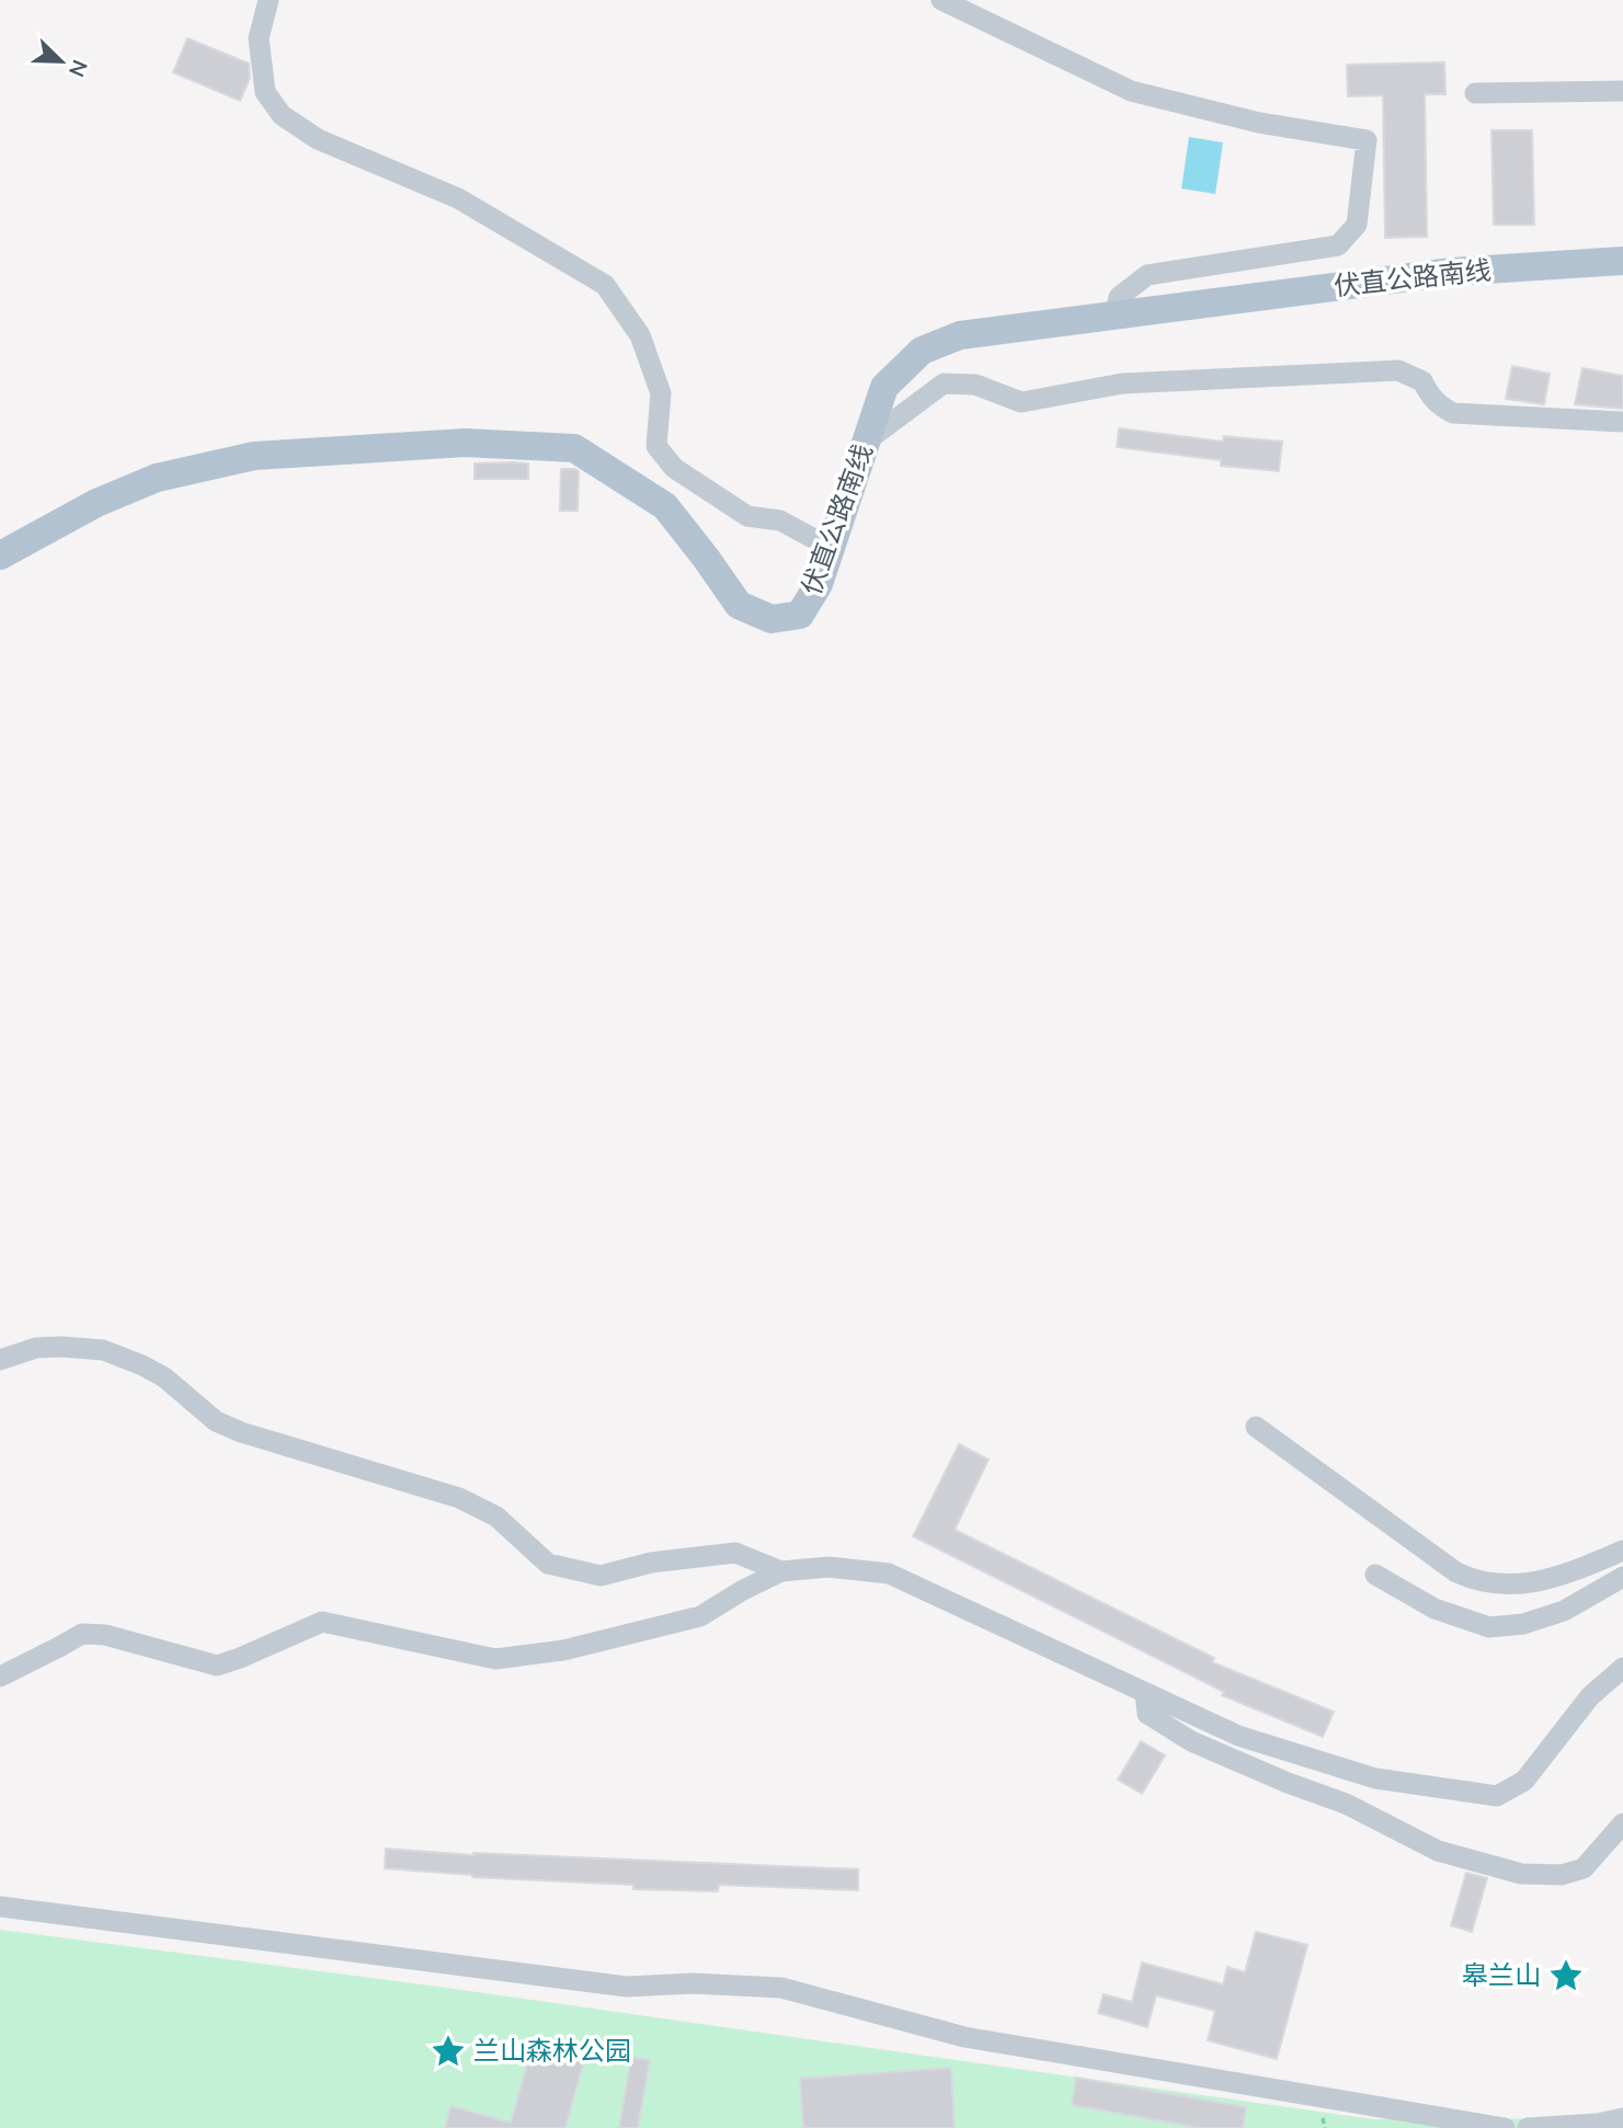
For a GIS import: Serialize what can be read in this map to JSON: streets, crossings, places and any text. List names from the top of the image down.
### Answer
{
  "streets": {
    "main road": ["伏直公路南线"]
  },
  "places": {
    "place": ["皋兰山", "兰山森林公园"]
  },
  "north": "bottom right"
}
